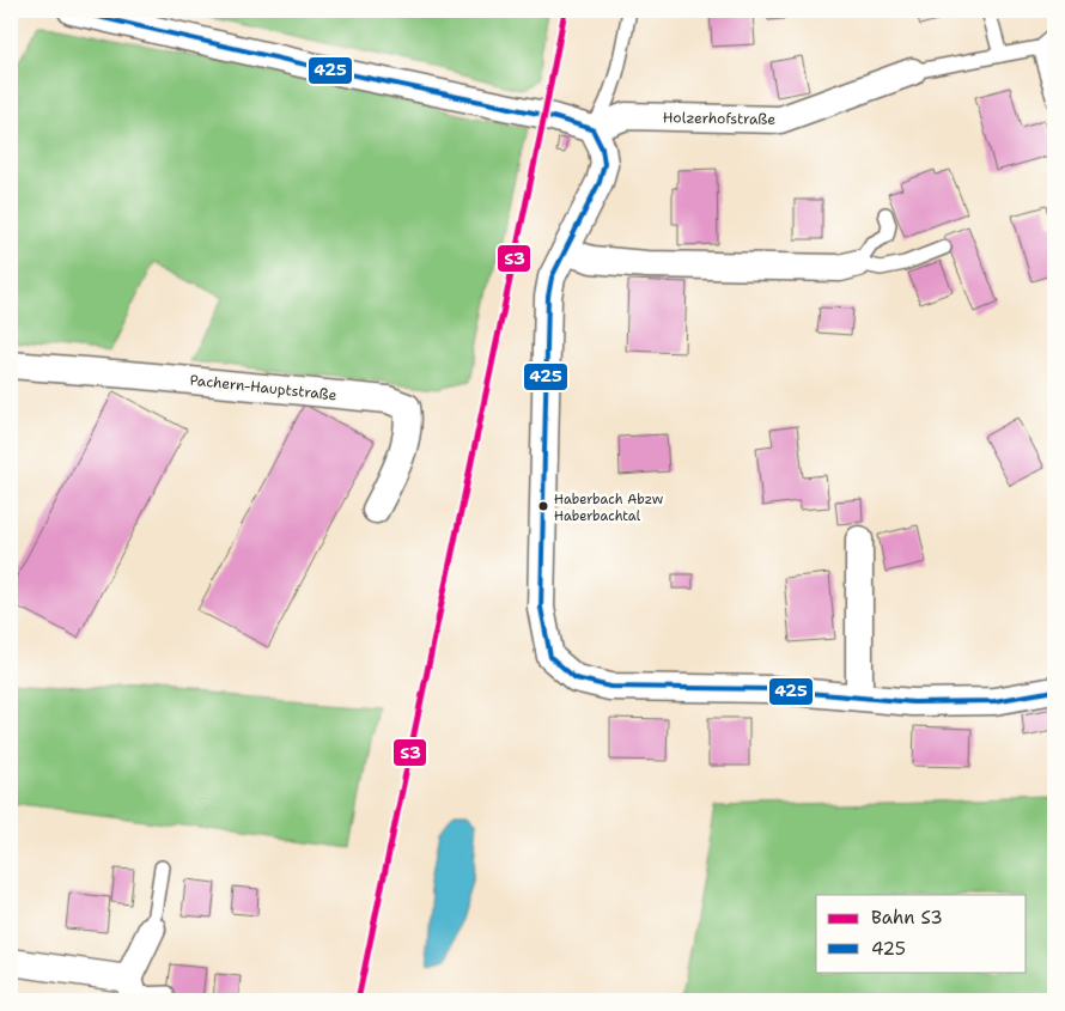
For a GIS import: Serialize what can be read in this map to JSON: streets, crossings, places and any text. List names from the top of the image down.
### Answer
{
  "streets": {
    "street": ["Holzerhofstraße", "Pachern-Hauptstraße"]
  },
  "places": ["Haberbach Abzw Haberbachtal"],
  "lines": ["rail line S3", "transit line 425"],
  "legend": ["Bahn S3", "425"]
}
